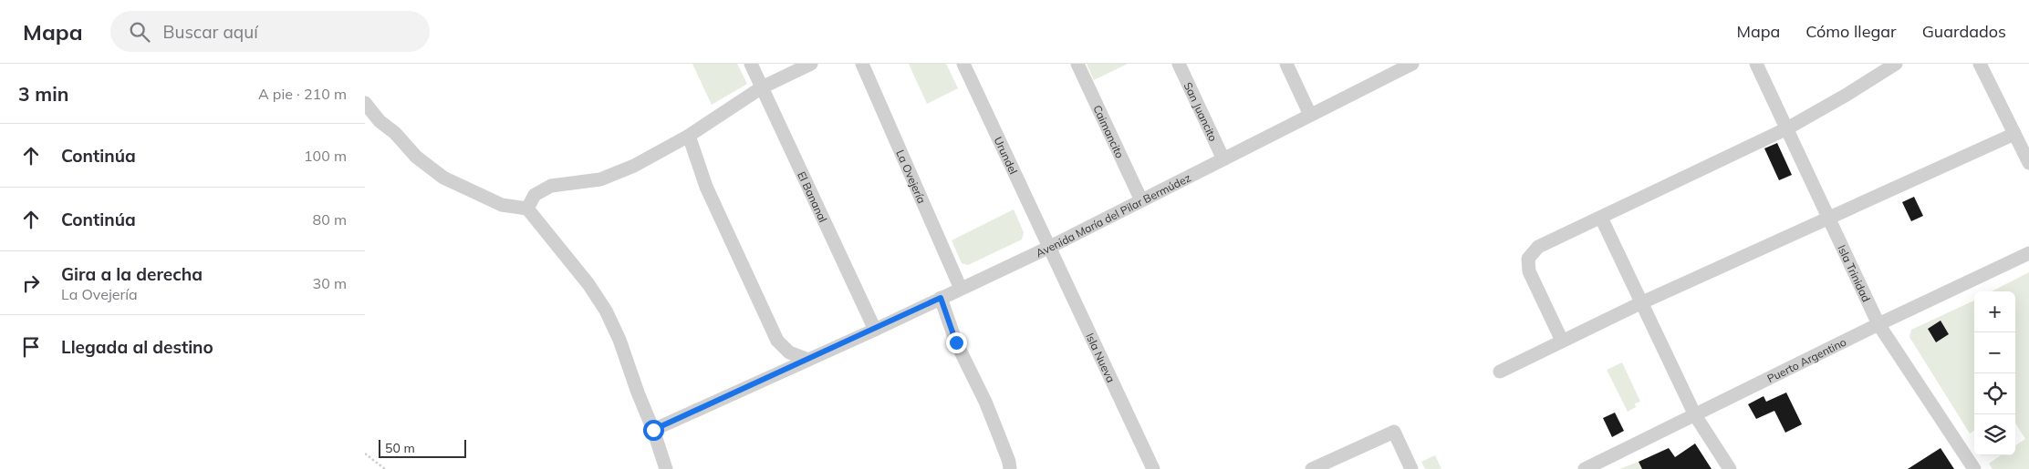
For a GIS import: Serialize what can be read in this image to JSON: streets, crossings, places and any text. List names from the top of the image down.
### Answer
{
  "streets": {
    "street": [
      "San Juancito",
      "Caimancito",
      "Urundel",
      "La Ovejería",
      "El Bananal",
      "Avenida María del Pilar Bermúdez",
      "Isla Trinidad",
      "Isla Nueva",
      "Puerto Argentino"
    ]
  },
  "crossings": [
    ["San Juancito", "Avenida María del Pilar Bermúdez"],
    ["Caimancito", "Avenida María del Pilar Bermúdez"],
    ["Urundel", "Avenida María del Pilar Bermúdez"],
    ["Urundel", "Isla Nueva"],
    ["La Ovejería", "Avenida María del Pilar Bermúdez"],
    ["El Bananal", "Avenida María del Pilar Bermúdez"],
    ["Avenida María del Pilar Bermúdez", "Isla Nueva"],
    ["Isla Trinidad", "Puerto Argentino"]
  ],
  "scale_bar": "50 m",
  "page": {
    "header": "Mapa",
    "search": "Buscar aquí",
    "nav": ["Mapa", "Cómo llegar", "Guardados"],
    "heading": ["3 min", "A pie · 210 m"],
    "list": [
      ["Continúa", "100 m"],
      ["Continúa", "80 m"],
      ["Gira a la derecha", "La Ovejería", "30 m"],
      "Llegada al destino"
    ],
    "map_buttons": ["+", "−"],
    "scale": "50 m"
  }
}
